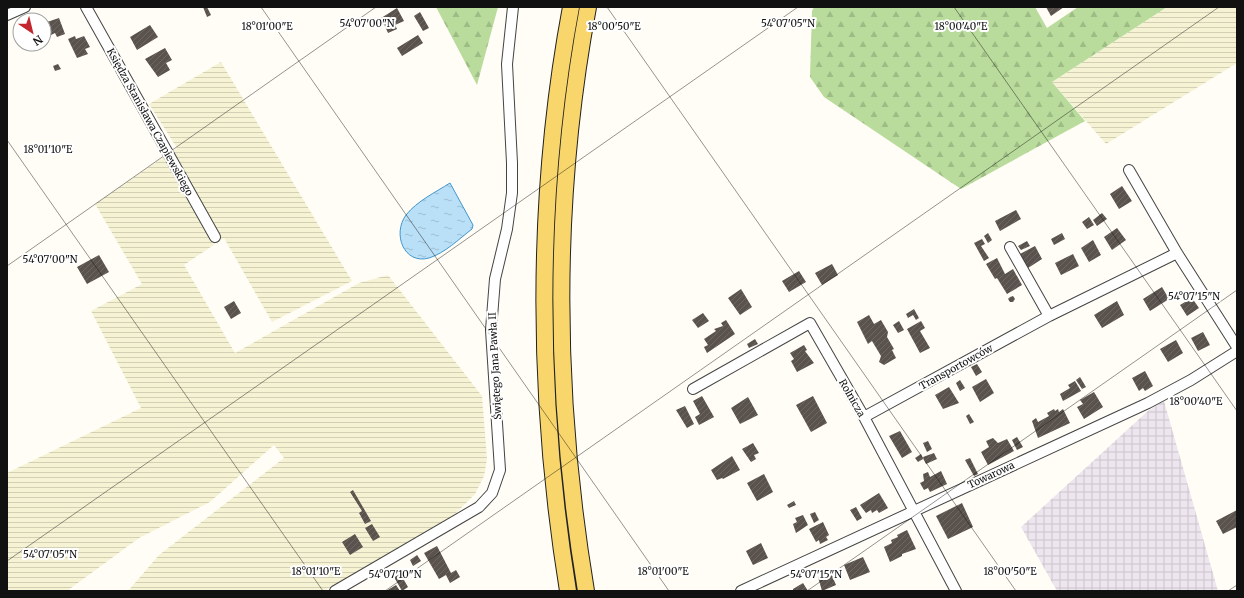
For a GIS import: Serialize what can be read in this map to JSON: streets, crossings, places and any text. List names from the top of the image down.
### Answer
{
  "streets": {
    "street": [
      "Księdza Stanisława Czapiewskiego",
      "Świętego Jana Pawła II",
      "Transportowców",
      "Rolnicza",
      "Towarowa"
    ]
  },
  "crossings": [
    ["Transportowców", "Rolnicza"],
    ["Rolnicza", "Towarowa"]
  ],
  "north": "bottom right",
  "coordinates": [
    "54°07'00\"N",
    "54°07'05\"N",
    "18°01'00\"E",
    "18°00'50\"E",
    "18°00'40\"E",
    "18°01'10\"E",
    "54°07'15\"N",
    "54°07'10\"N"
  ]
}
